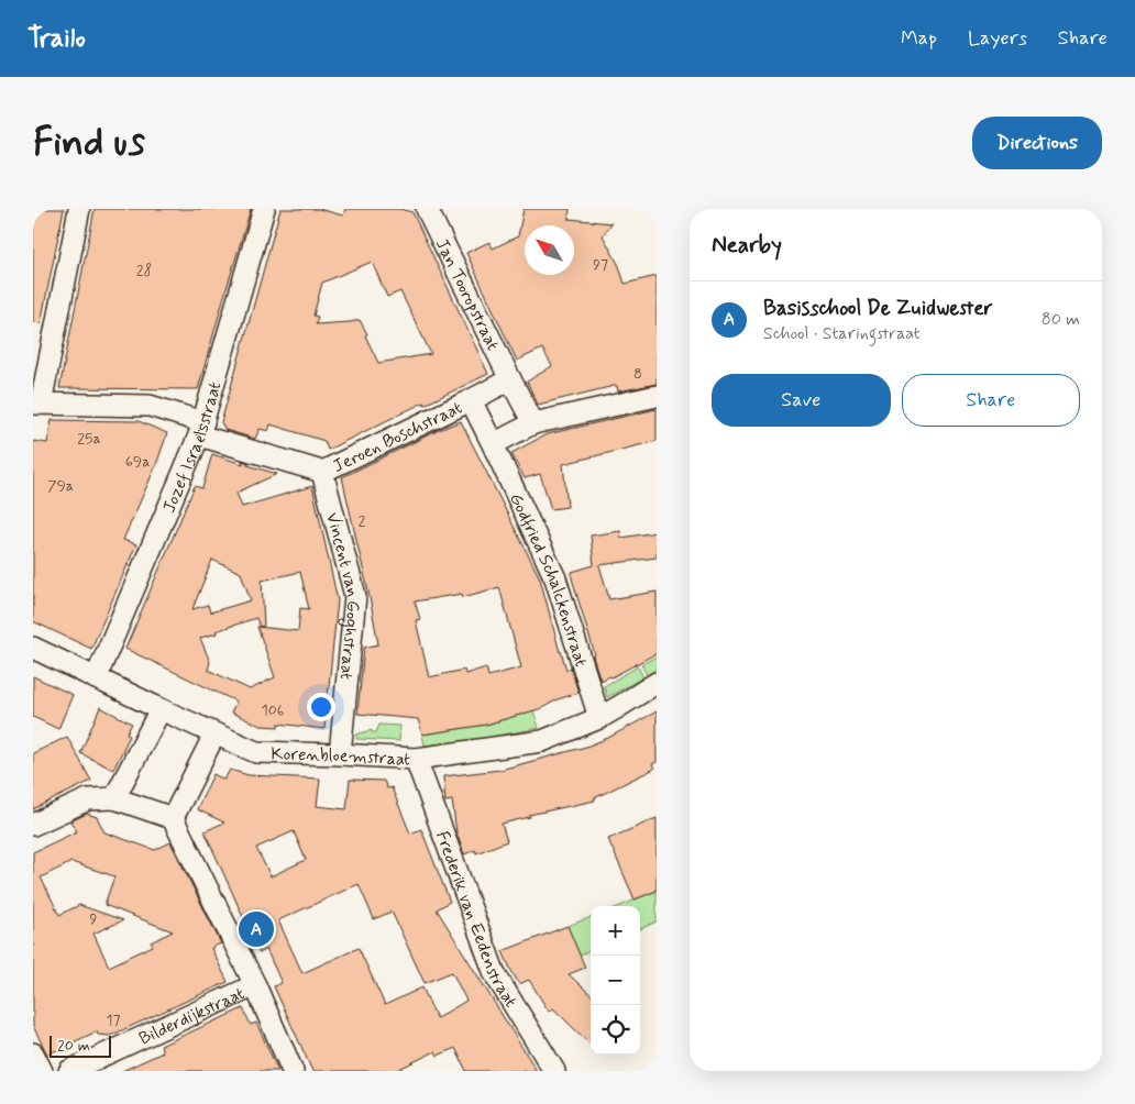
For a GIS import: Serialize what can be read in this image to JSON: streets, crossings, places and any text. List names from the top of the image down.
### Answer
{
  "streets": {
    "street": [
      "Jan Tooropstraat",
      "Jeroen Boschstraat",
      "Jozef Israëlsstraat",
      "Godfried Schalckenstraat",
      "Vincent van Goghstraat",
      "Korenbloemstraat",
      "Frederik van Eedenstraat",
      "Bilderdijkstraat"
    ]
  },
  "crossings": [
    ["Jan Tooropstraat", "Jeroen Boschstraat"],
    ["Jeroen Boschstraat", "Jozef Israëlsstraat"],
    ["Jeroen Boschstraat", "Godfried Schalckenstraat"],
    ["Jeroen Boschstraat", "Vincent van Goghstraat"],
    ["Jozef Israëlsstraat", "Korenbloemstraat"],
    ["Godfried Schalckenstraat", "Korenbloemstraat"],
    ["Vincent van Goghstraat", "Korenbloemstraat"],
    ["Korenbloemstraat", "Frederik van Eedenstraat"]
  ],
  "house_numbers": [
    "97",
    "28",
    "8",
    "25a",
    "69a",
    "79a",
    "2",
    "106",
    "9",
    "17"
  ],
  "scale_bar": "20 m",
  "north": "top left",
  "page": {
    "header": "Trailo",
    "nav": ["Map", "Layers", "Share"],
    "buttons": [
      "Directions",
      ["Save", "Share"]
    ],
    "title": "Find us",
    "heading": "Nearby",
    "list": [
      {
        "mark": "A",
        "name": "Basisschool De Zuidwester",
        "note": "School · Staringstraat",
        "value": "80 m"
      }
    ],
    "map_buttons": ["+", "−"],
    "pins": "A",
    "scale": "20 m"
  }
}
